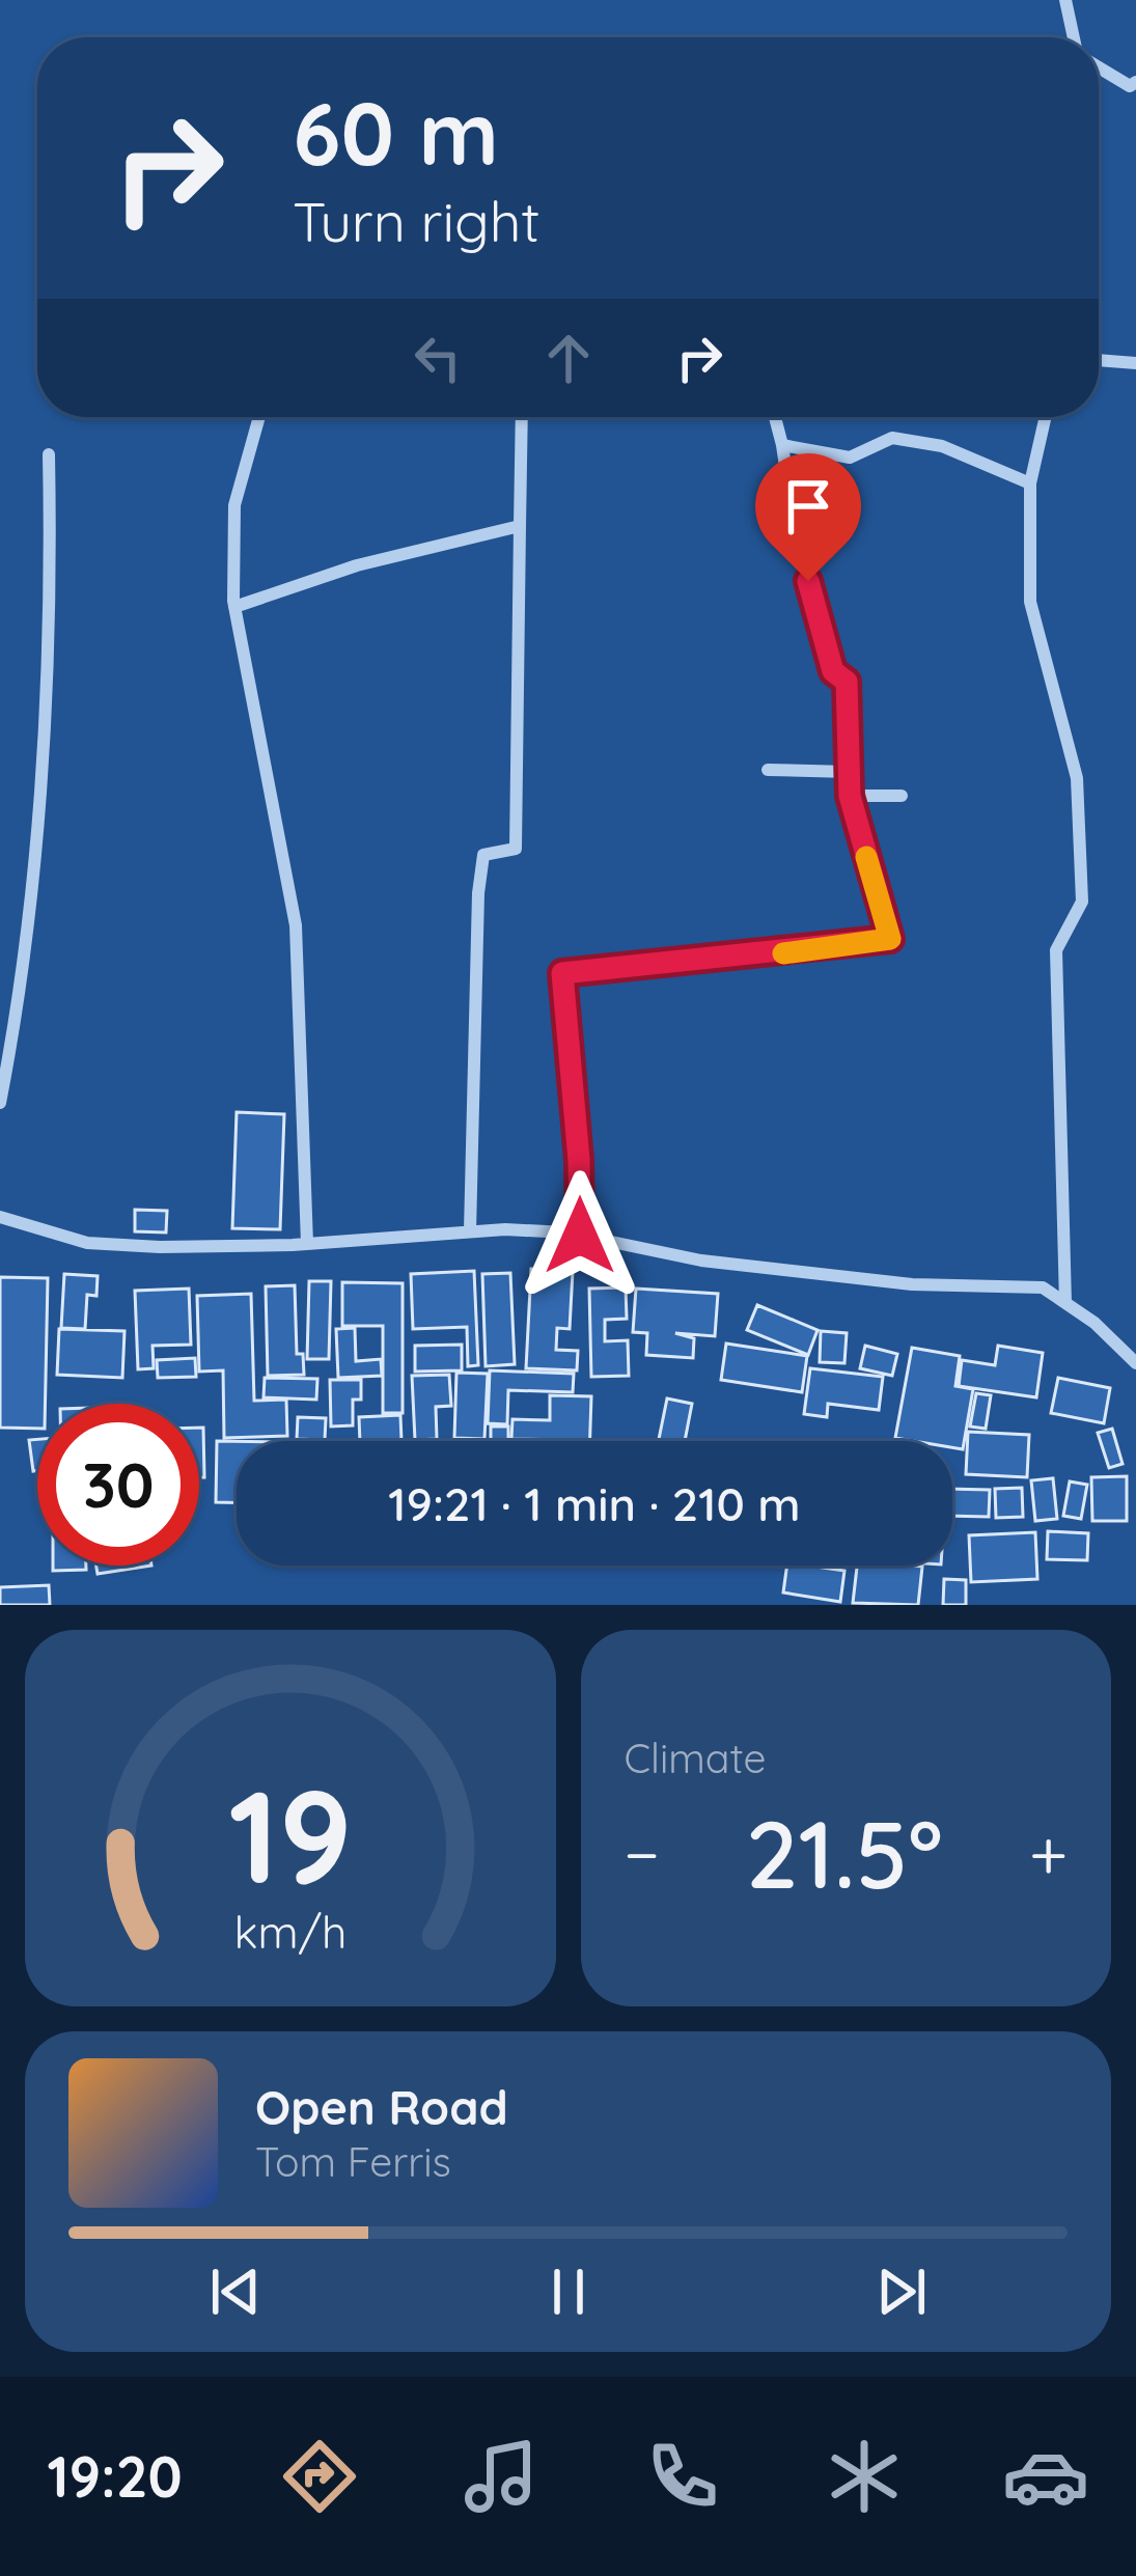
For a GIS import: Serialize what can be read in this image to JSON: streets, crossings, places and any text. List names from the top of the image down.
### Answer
{
  "page": {
    "turn": ["60 m", "Turn right"],
    "limit": "30",
    "trip": "19:21 · 1 min · 210 m",
    "tile": "Climate",
    "heat": ["−", "21.5°", "+"],
    "song": ["Open Road", "Tom Ferris"],
    "tabs": "19:20",
    "gauge": ["19", "km/h"]
  }
}
